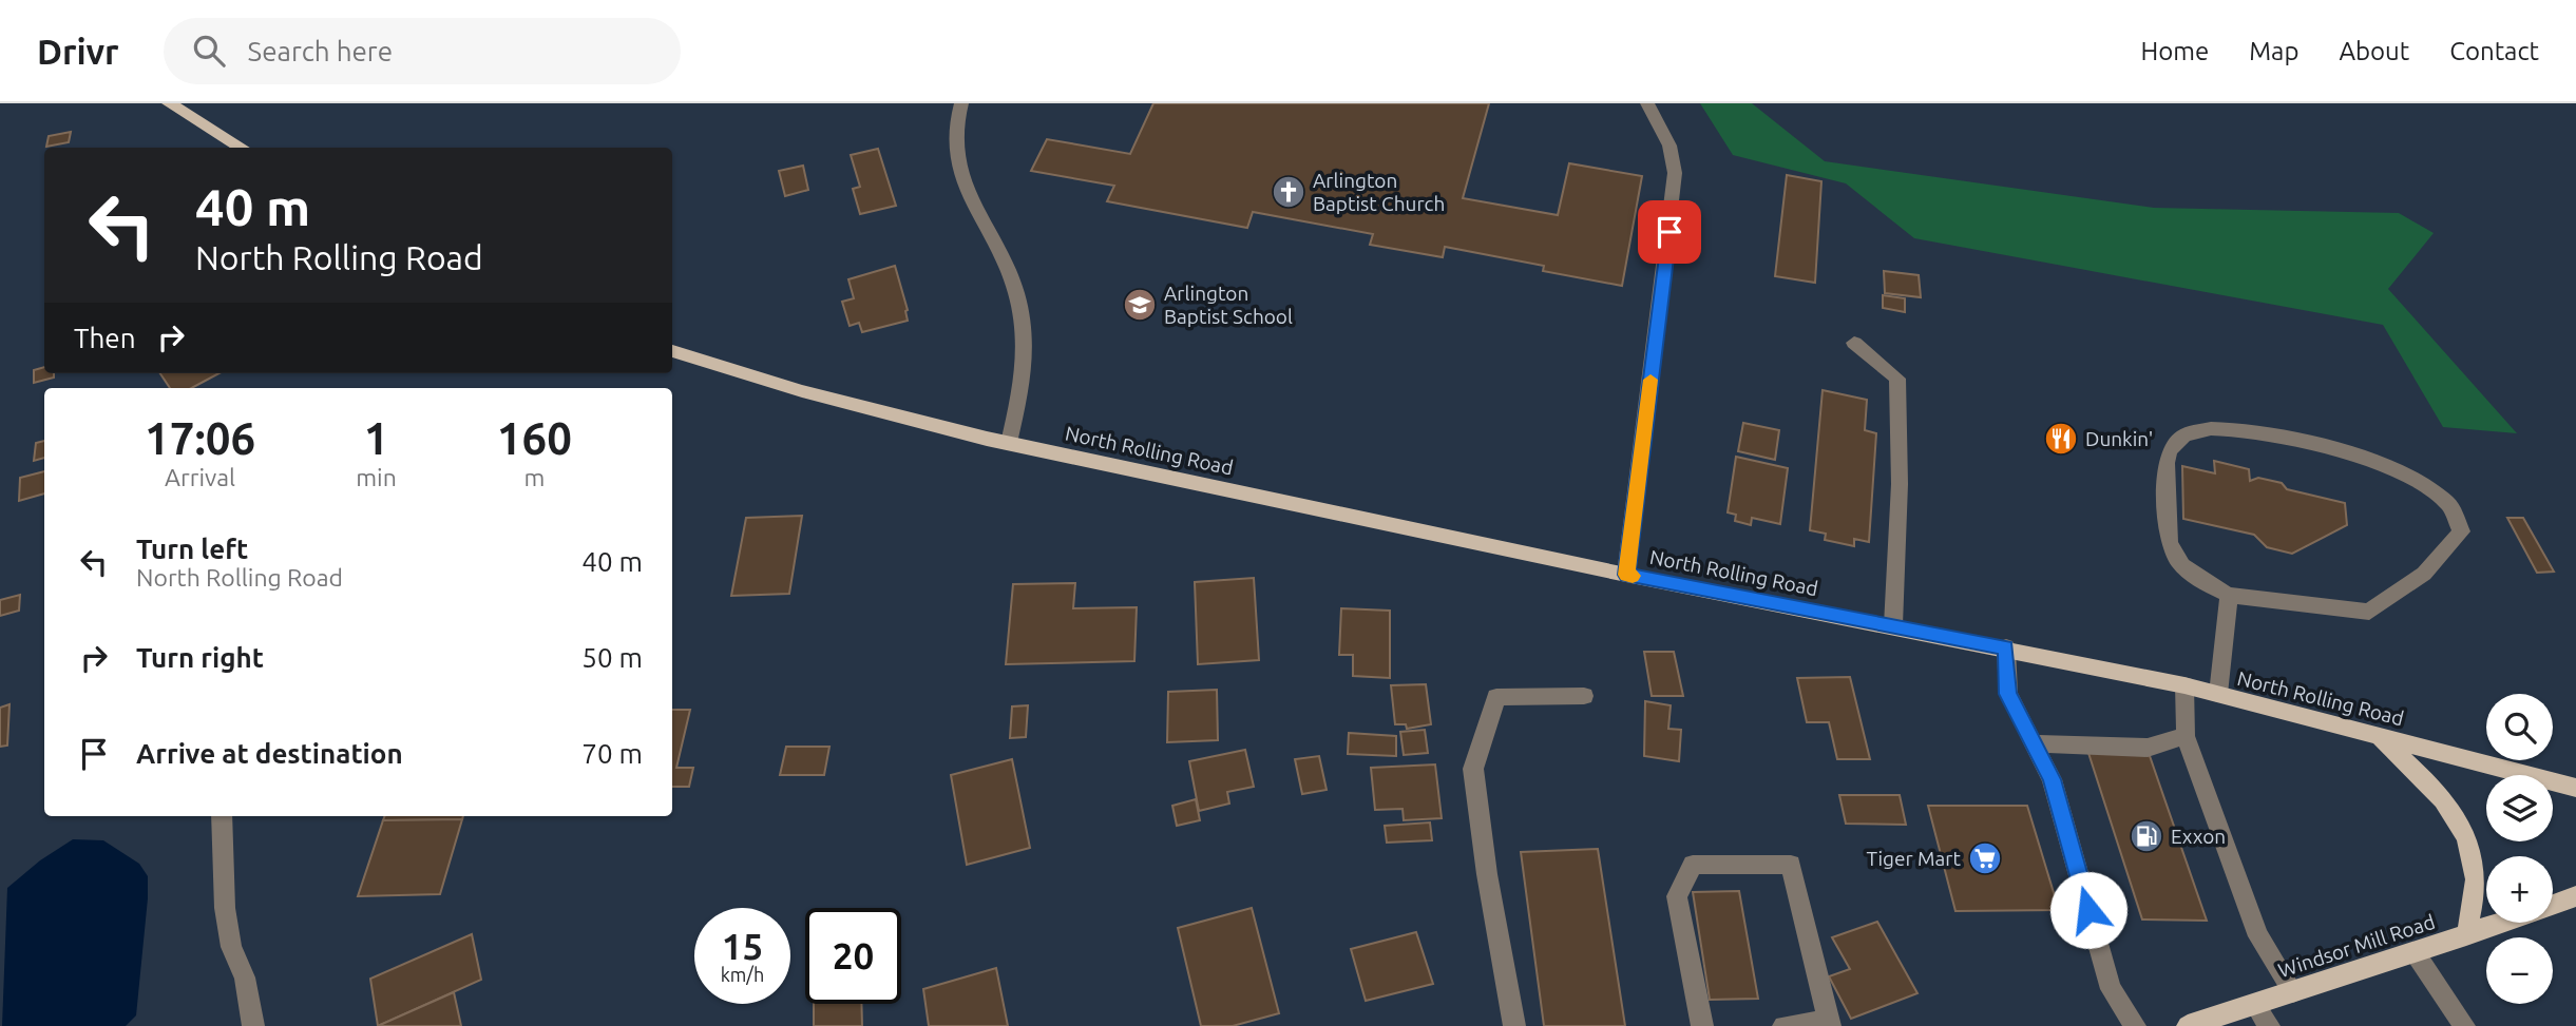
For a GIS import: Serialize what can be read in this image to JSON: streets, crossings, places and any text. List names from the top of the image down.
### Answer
{
  "streets": {
    "main road": ["North Rolling Road", "Windsor Mill Road"]
  },
  "places": {
    "church": ["Arlington Baptist Church"],
    "school or university": ["Arlington Baptist School"],
    "restaurant": ["Dunkin'"],
    "fuel station": ["Exxon"],
    "supermarket": ["Tiger Mart"]
  },
  "page": {
    "header": "Drivr",
    "search": "Search here",
    "nav": [
      "Home",
      "Map",
      "About",
      "Contact"
    ],
    "turn": ["40 m", "North Rolling Road"],
    "then": "Then",
    "eta": [
      "17:06",
      "Arrival",
      "1",
      "min",
      "160",
      "m"
    ],
    "list": [
      {
        "name": "Turn left",
        "note": "North Rolling Road",
        "value": "40 m"
      },
      {
        "name": "Turn right",
        "value": "50 m"
      },
      {
        "name": "Arrive at destination",
        "value": "70 m"
      }
    ],
    "map_buttons": ["+", "−"],
    "speed": "15 km/h",
    "limit": "20"
  }
}
